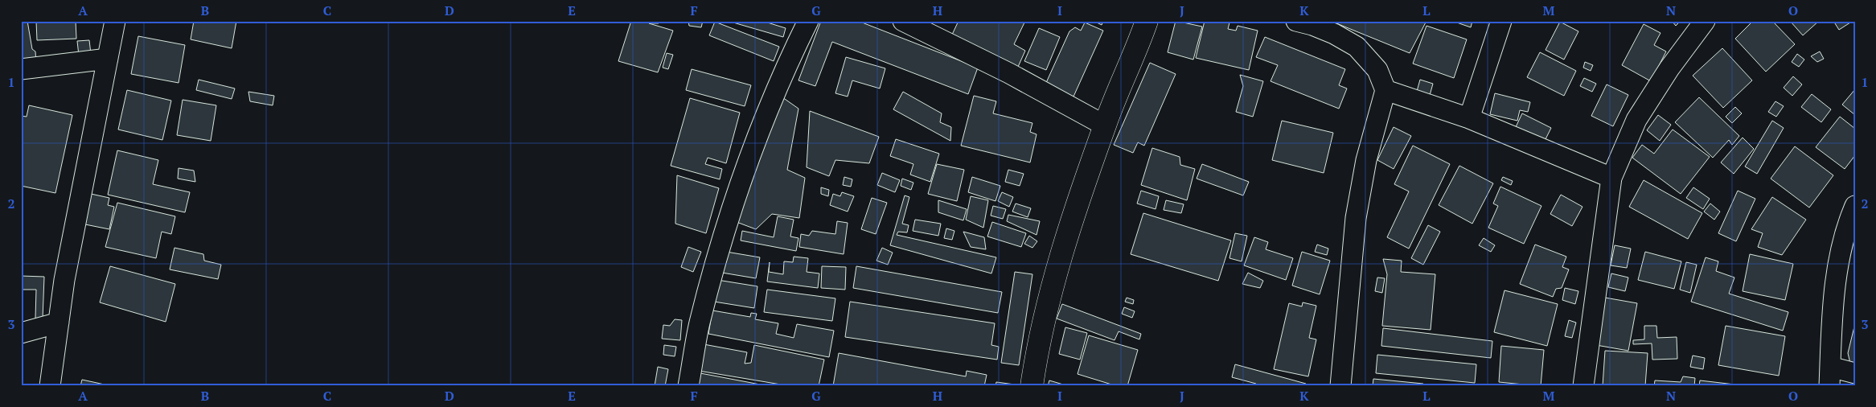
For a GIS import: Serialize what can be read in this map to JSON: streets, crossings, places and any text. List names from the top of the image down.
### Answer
{
  "grid": {
    "columns": [
      "A",
      "B",
      "C",
      "D",
      "E",
      "F",
      "G",
      "H",
      "I",
      "J",
      "K",
      "L",
      "M",
      "N",
      "O"
    ],
    "rows": ["1", "2", "3"]
  }
}
